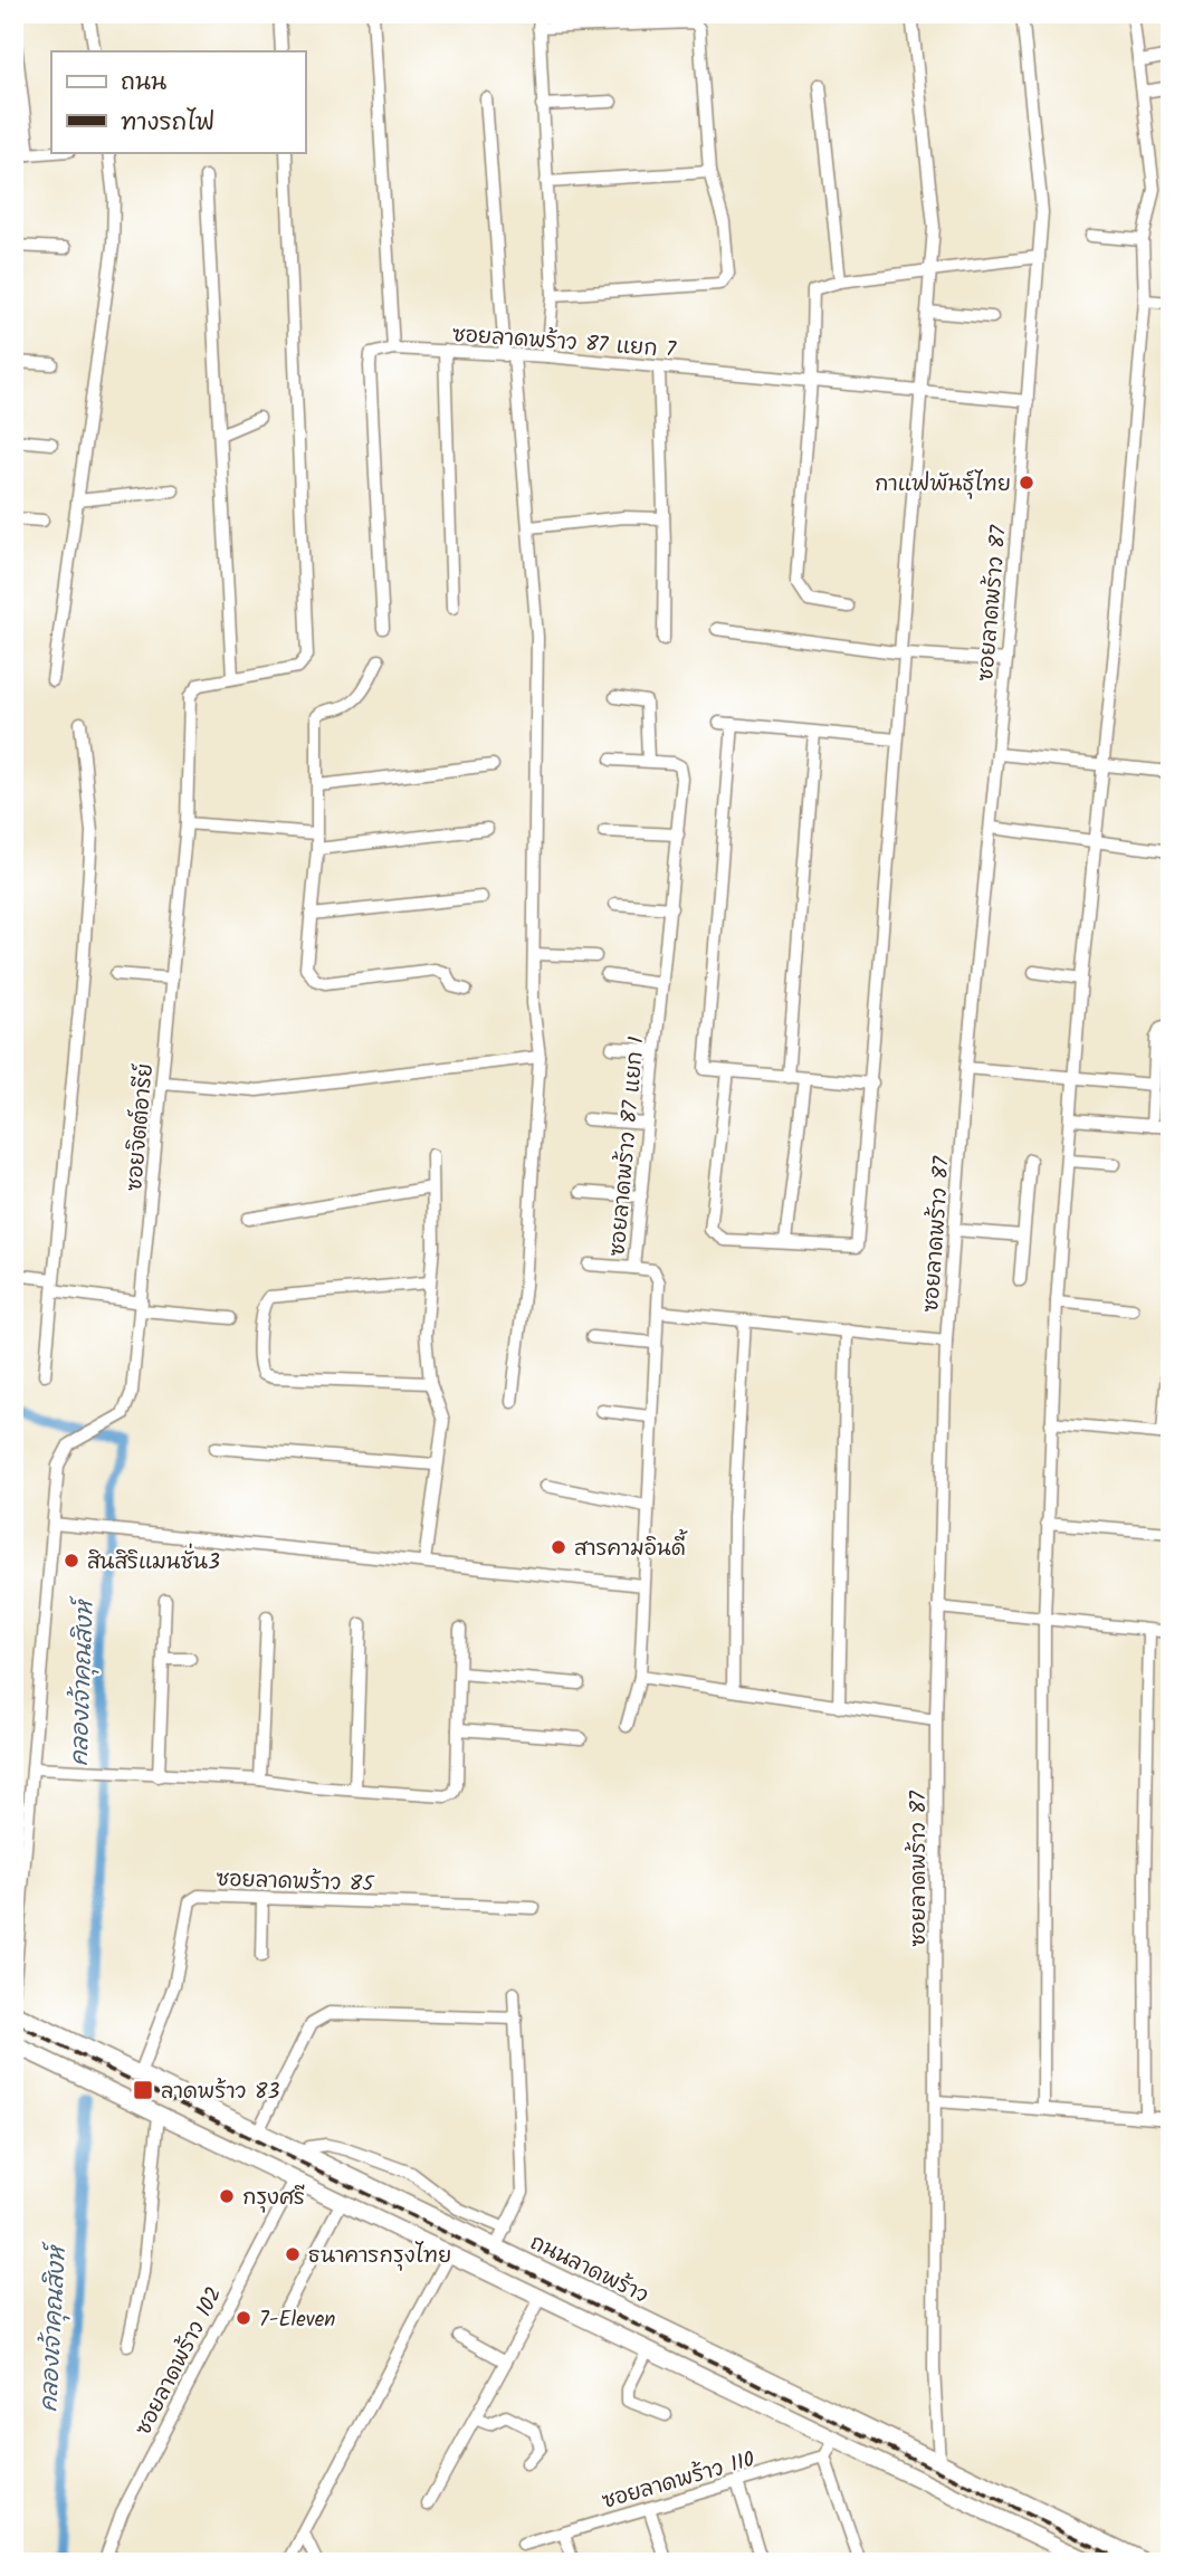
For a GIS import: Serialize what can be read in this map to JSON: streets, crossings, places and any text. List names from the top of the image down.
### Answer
{
  "streets": {
    "main road": ["ถนนลาดพร้าว"],
    "street": [
      "ซอยลาดพร้าว 87 แยก 7",
      "ซอยลาดพร้าว 87",
      "ซอยจิตต์อารีย์",
      "ซอยลาดพร้าว 87 แยก 1",
      "ซอยลาดพร้าว 85",
      "ซอยลาดพร้าว 102",
      "ซอยลาดพร้าว 110"
    ]
  },
  "crossings": [
    ["ซอยลาดพร้าว 87 แยก 7", "ซอยลาดพร้าว 87"],
    ["ซอยลาดพร้าว 87", "ถนนลาดพร้าว"],
    ["ซอยลาดพร้าว 85", "ถนนลาดพร้าว"]
  ],
  "water": ["คลองเจ้าคุณสิงห์"],
  "places": {
    "other": [
      "กาแฟพันธ์ุไทย",
      "สารคามอินดี้",
      "สินสิริแมนชั่น3",
      "กรุงศรี",
      "ธนาคารกรุงไทย",
      "7-Eleven"
    ],
    "transit": ["ลาดพร้าว 83"]
  },
  "legend": ["ถนน", "ทางรถไฟ"]
}
